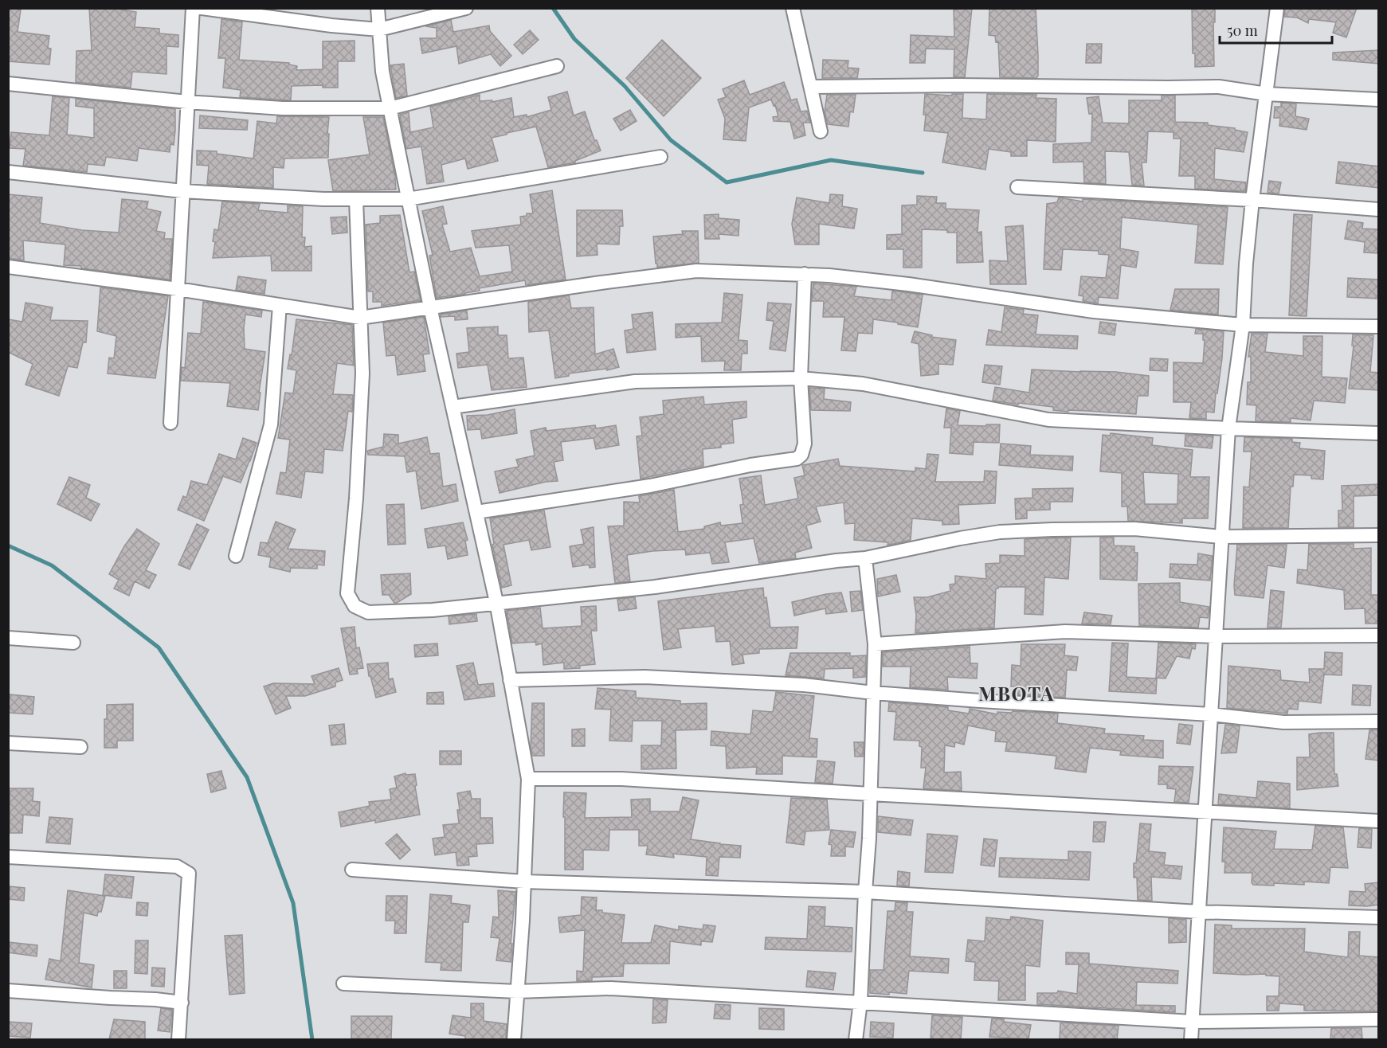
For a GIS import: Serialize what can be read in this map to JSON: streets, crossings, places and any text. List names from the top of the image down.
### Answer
{
  "districts": ["MBOTA"],
  "scale_bar": "50 m"
}
